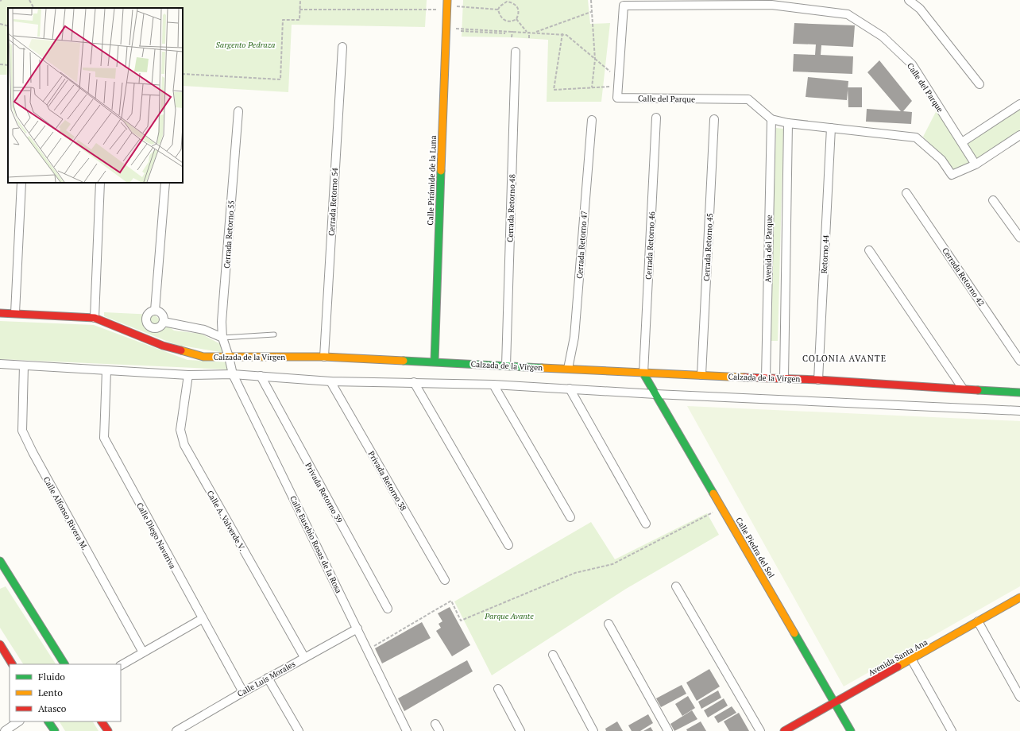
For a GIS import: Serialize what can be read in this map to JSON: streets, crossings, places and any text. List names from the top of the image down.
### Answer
{
  "streets": {
    "main road": [
      "Calle Pirámide de la Luna",
      "Calzada de la Virgen",
      "Calle Piedra del Sol",
      "Avenida Santa Ana"
    ],
    "street": [
      "Calle del Parque",
      "Cerrada Retorno 54",
      "Cerrada Retorno 48",
      "Cerrada Retorno 55",
      "Cerrada Retorno 47",
      "Cerrada Retorno 46",
      "Cerrada Retorno 45",
      "Avenida del Parque",
      "Retorno 44",
      "Cerrada Retorno 42",
      "Privada Retorno 38",
      "Privada Retorno 39",
      "Calle Alfonso Rivera M.",
      "Calle A. Valverde V.",
      "Calle Diego Navariva",
      "Calle Eusebio Rosas de la Rosa",
      "Calle Luis Morales"
    ]
  },
  "crossings": [
    ["Calle del Parque", "Avenida del Parque"],
    ["Calle del Parque", "Retorno 44"],
    ["Calle Pirámide de la Luna", "Calzada de la Virgen"],
    ["Cerrada Retorno 54", "Calzada de la Virgen"],
    ["Cerrada Retorno 48", "Calzada de la Virgen"],
    ["Cerrada Retorno 55", "Calzada de la Virgen"],
    ["Cerrada Retorno 55", "Calle Eusebio Rosas de la Rosa"],
    ["Cerrada Retorno 47", "Calzada de la Virgen"],
    ["Cerrada Retorno 46", "Calzada de la Virgen"],
    ["Cerrada Retorno 46", "Calle Piedra del Sol"],
    ["Cerrada Retorno 45", "Calzada de la Virgen"],
    ["Avenida del Parque", "Calzada de la Virgen"],
    ["Retorno 44", "Calzada de la Virgen"],
    ["Calzada de la Virgen", "Calle Eusebio Rosas de la Rosa"],
    ["Calzada de la Virgen", "Calle Piedra del Sol"],
    ["Calle A. Valverde V.", "Calle Luis Morales"],
    ["Calle Diego Navariva", "Calle Luis Morales"],
    ["Calle Eusebio Rosas de la Rosa", "Calle Luis Morales"],
    ["Calle Piedra del Sol", "Avenida Santa Ana"]
  ],
  "districts": ["COLONIA AVANTE"],
  "parks": ["Sargento Pedraza", "Parque Avante"],
  "legend": ["Fluido", "Lento", "Atasco"]
}
